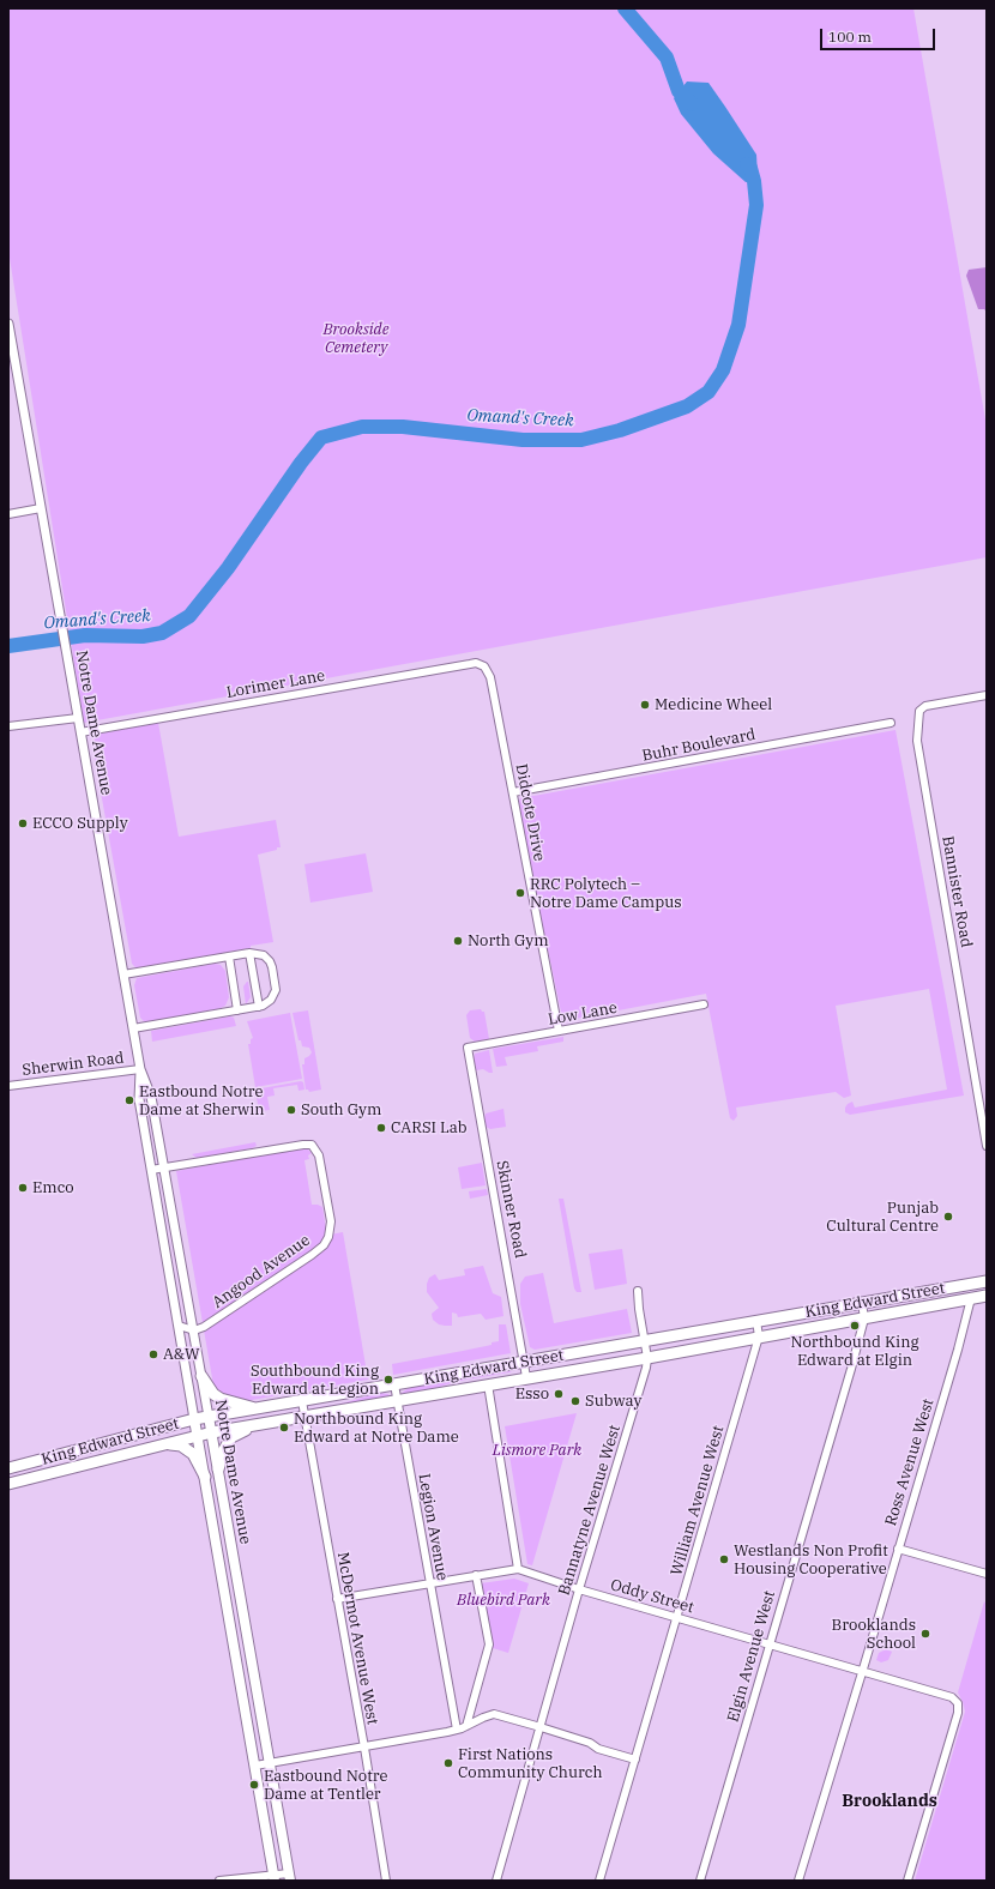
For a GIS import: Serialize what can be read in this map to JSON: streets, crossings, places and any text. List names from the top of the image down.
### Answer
{
  "streets": {
    "main road": ["Notre Dame Avenue", "King Edward Street"],
    "street": [
      "Lorimer Lane",
      "Buhr Boulevard",
      "Didcote Drive",
      "Bannister Road",
      "Low Lane",
      "Sherwin Road",
      "Skinner Road",
      "Angood Avenue",
      "Ross Avenue West",
      "William Avenue West",
      "Bannatyne Avenue West",
      "Legion Avenue",
      "Oddy Street",
      "McDermot Avenue West",
      "Elgin Avenue West"
    ]
  },
  "crossings": [
    ["Lorimer Lane", "Notre Dame Avenue"],
    ["Lorimer Lane", "Didcote Drive"],
    ["Notre Dame Avenue", "Sherwin Road"],
    ["Notre Dame Avenue", "Angood Avenue"],
    ["Notre Dame Avenue", "King Edward Street"],
    ["Buhr Boulevard", "Didcote Drive"],
    ["Didcote Drive", "Low Lane"],
    ["Low Lane", "Skinner Road"],
    ["Skinner Road", "King Edward Street"],
    ["King Edward Street", "Ross Avenue West"],
    ["King Edward Street", "William Avenue West"],
    ["King Edward Street", "Bannatyne Avenue West"],
    ["King Edward Street", "Legion Avenue"],
    ["King Edward Street", "McDermot Avenue West"],
    ["King Edward Street", "Elgin Avenue West"],
    ["Ross Avenue West", "Oddy Street"],
    ["William Avenue West", "Oddy Street"],
    ["Bannatyne Avenue West", "Oddy Street"],
    ["Legion Avenue", "Oddy Street"],
    ["Oddy Street", "McDermot Avenue West"],
    ["Oddy Street", "Elgin Avenue West"]
  ],
  "districts": ["Brooklands"],
  "water": ["Omand's Creek"],
  "parks": ["Brookside Cemetery", "Lismore Park", "Bluebird Park"],
  "places": [
    "Medicine Wheel",
    "ECCO Supply",
    "RRC Polytech – Notre Dame Campus",
    "North Gym",
    "Eastbound Notre Dame at Sherwin",
    "South Gym",
    "CARSI Lab",
    "Emco",
    "Punjab Cultural Centre",
    "Northbound King Edward at Elgin",
    "A&W",
    "Southbound King Edward at Legion",
    "Esso",
    "Subway",
    "Northbound King Edward at Notre Dame",
    "Westlands Non Profit Housing Cooperative",
    "Brooklands School",
    "First Nations Community Church",
    "Eastbound Notre Dame at Tentler"
  ],
  "scale_bar": "100 m"
}
